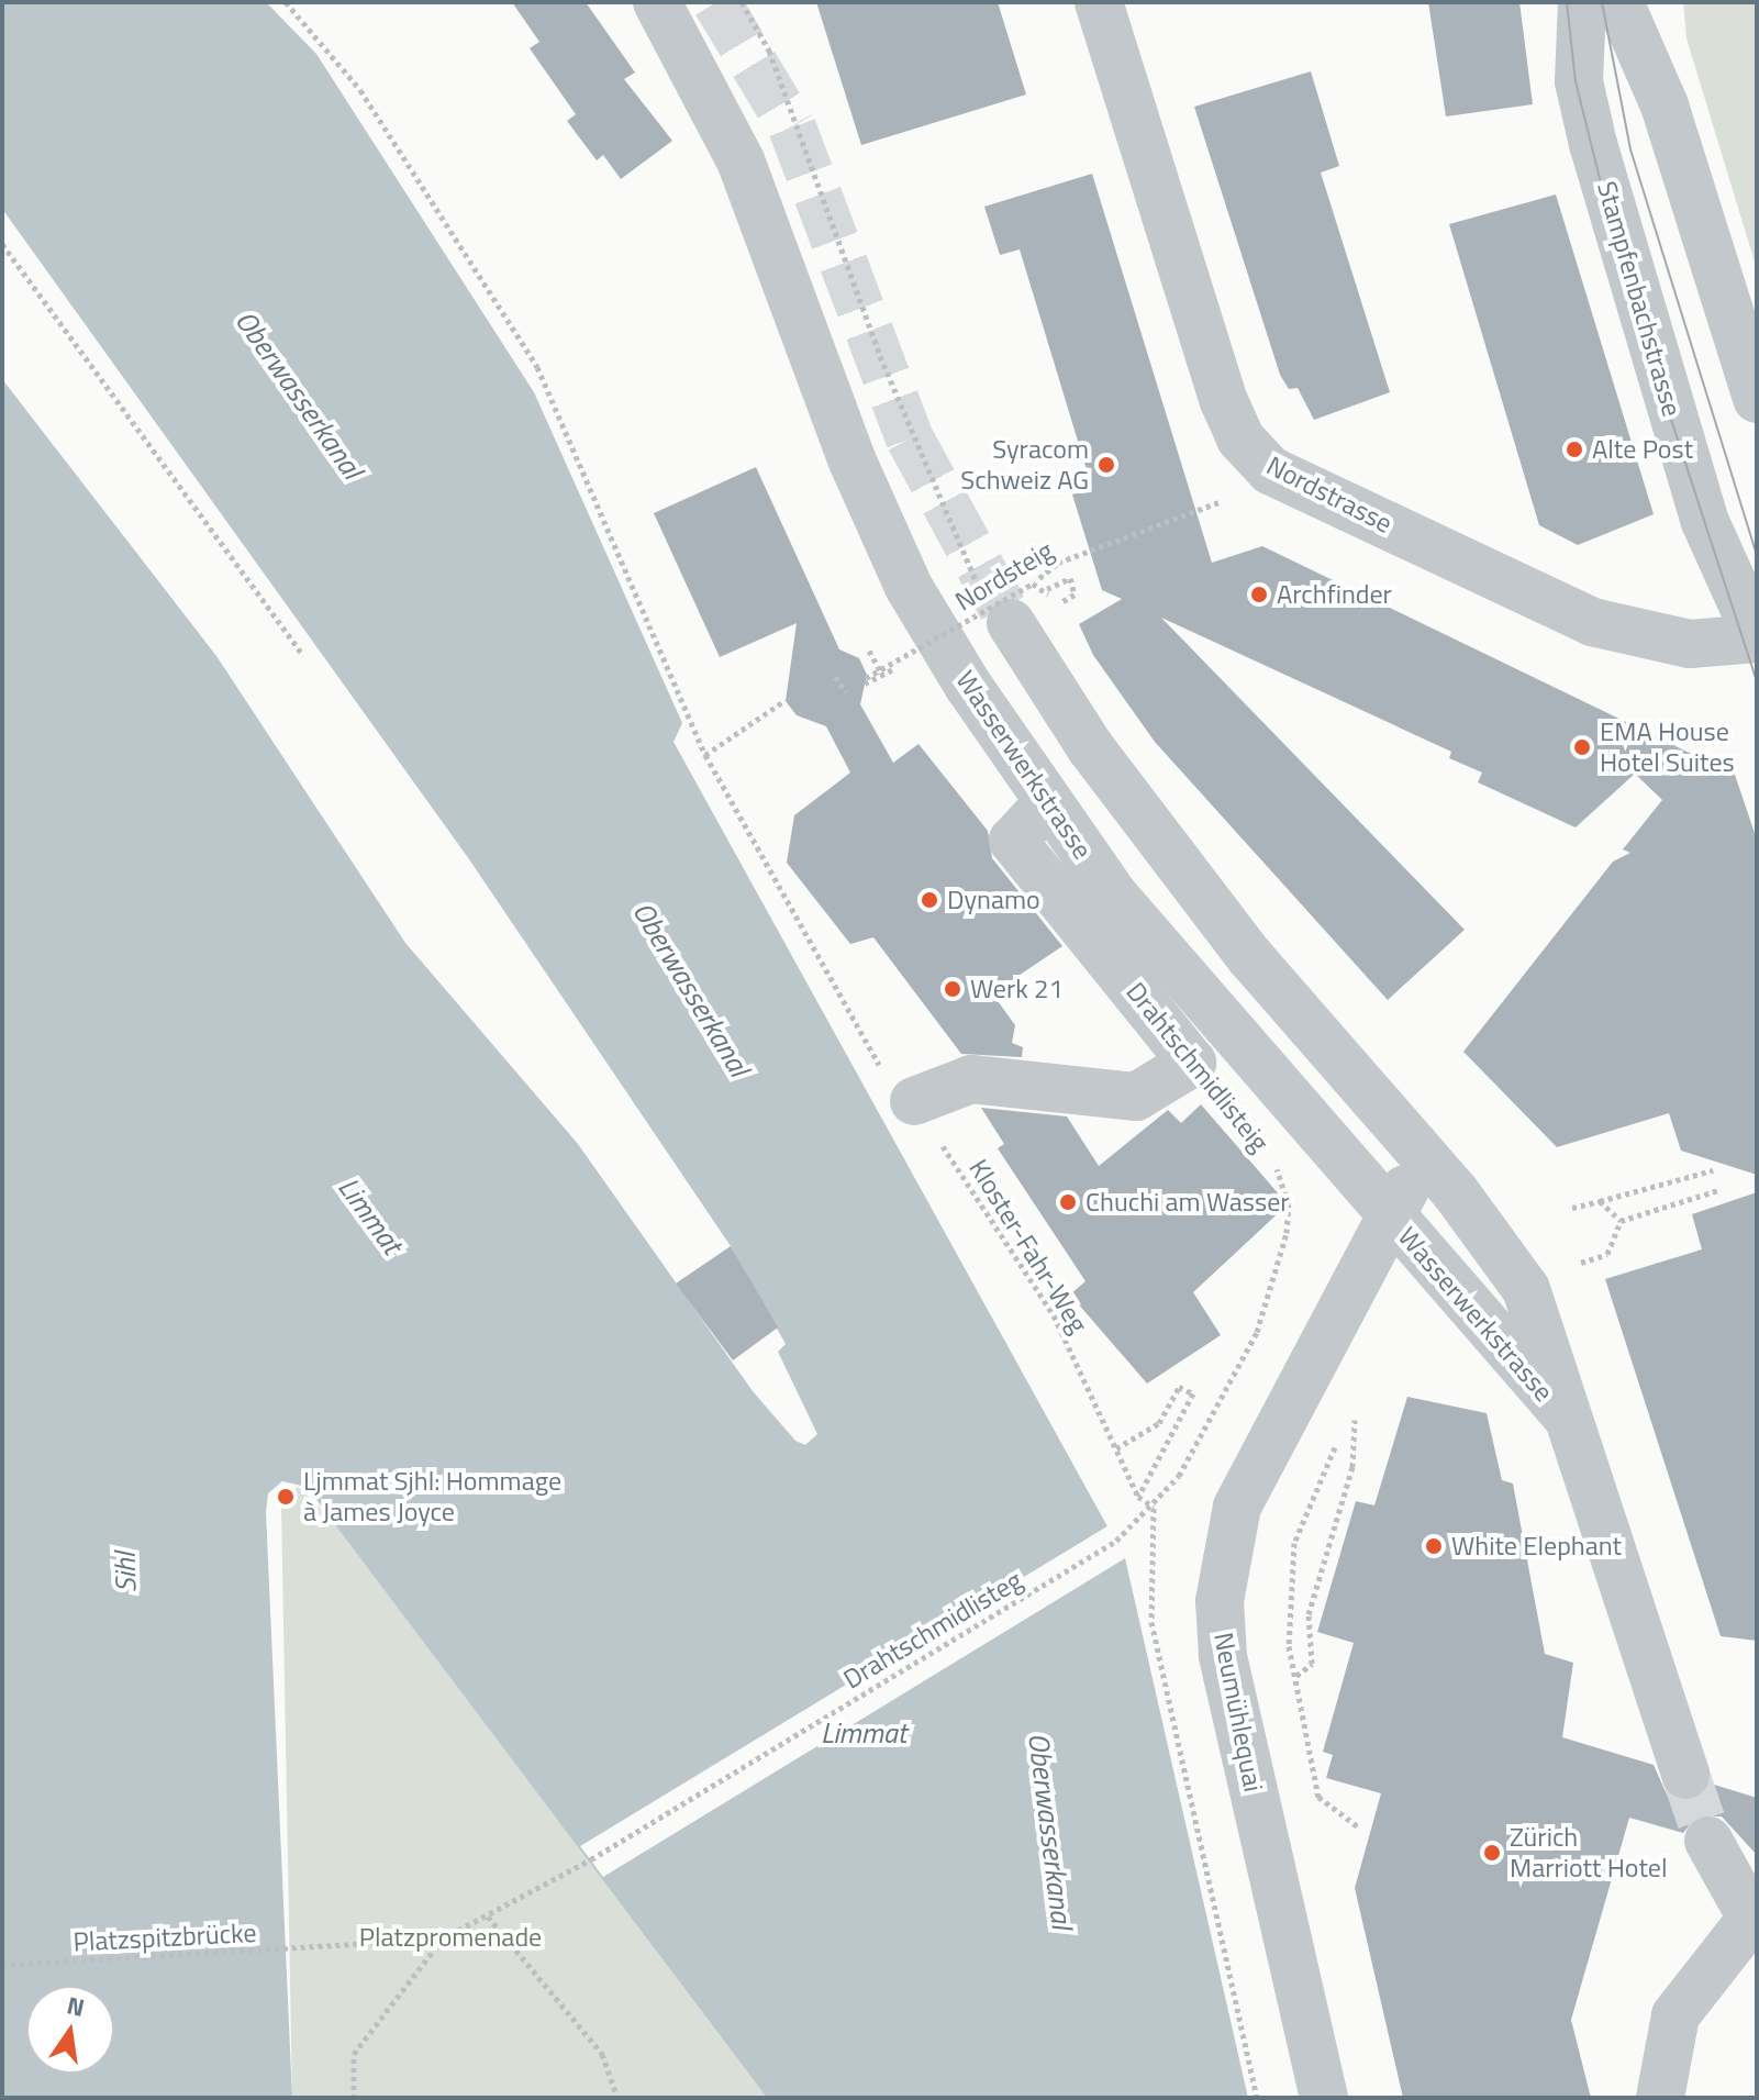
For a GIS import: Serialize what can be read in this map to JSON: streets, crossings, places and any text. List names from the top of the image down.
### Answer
{
  "streets": {
    "street": [
      "Stampfenbachstrasse",
      "Nordstrasse",
      "Wasserwerkstrasse",
      "Drahtschmidlisteig",
      "Neumühlequai"
    ],
    "path": [
      "Nordsteig",
      "Kloster-Fahr-Weg",
      "Drahtschmidlisteg",
      "Platzspitzbrücke"
    ]
  },
  "crossings": [
    ["Stampfenbachstrasse", "Nordstrasse"],
    ["Nordsteig", "Wasserwerkstrasse"],
    ["Wasserwerkstrasse", "Drahtschmidlisteig"],
    ["Wasserwerkstrasse", "Neumühlequai"],
    ["Drahtschmidlisteig", "Kloster-Fahr-Weg"],
    ["Drahtschmidlisteig", "Drahtschmidlisteg"]
  ],
  "water": ["Oberwasserkanal", "Limmat", "Sihl"],
  "parks": ["Platzpromenade"],
  "places": [
    "Alte Post",
    "Syracom Schweiz AG",
    "Archfinder",
    "EMA House Hotel Suites",
    "Dynamo",
    "Werk 21",
    "Chuchi am Wasser",
    "Ljmmat Sjhl: Hommage à James Joyce",
    "White Elephant",
    "Zürich Marriott Hotel"
  ],
  "north": "top"
}
